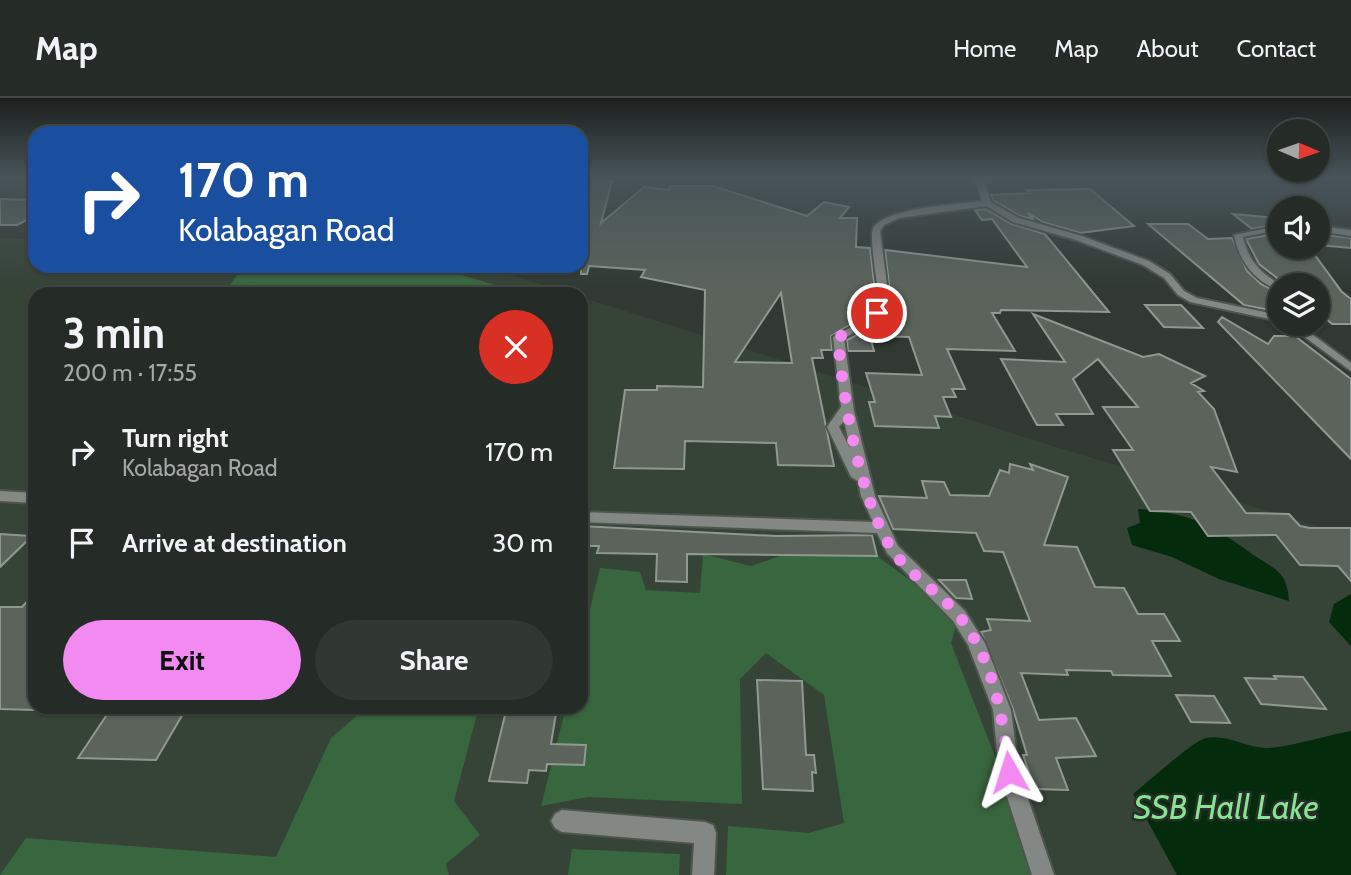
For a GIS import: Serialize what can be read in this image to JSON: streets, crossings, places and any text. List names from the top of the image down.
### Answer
{
  "water": ["SSB Hall Lake"],
  "north": "right",
  "page": {
    "header": "Map",
    "nav": [
      "Home",
      "Map",
      "About",
      "Contact"
    ],
    "turn": ["170 m", "Kolabagan Road"],
    "heading": ["3 min", "200 m · 17:55"],
    "list": [
      {
        "name": "Turn right",
        "note": "Kolabagan Road",
        "value": "170 m"
      },
      {
        "name": "Arrive at destination",
        "value": "30 m"
      }
    ],
    "buttons": ["Exit", "Share"]
  }
}
